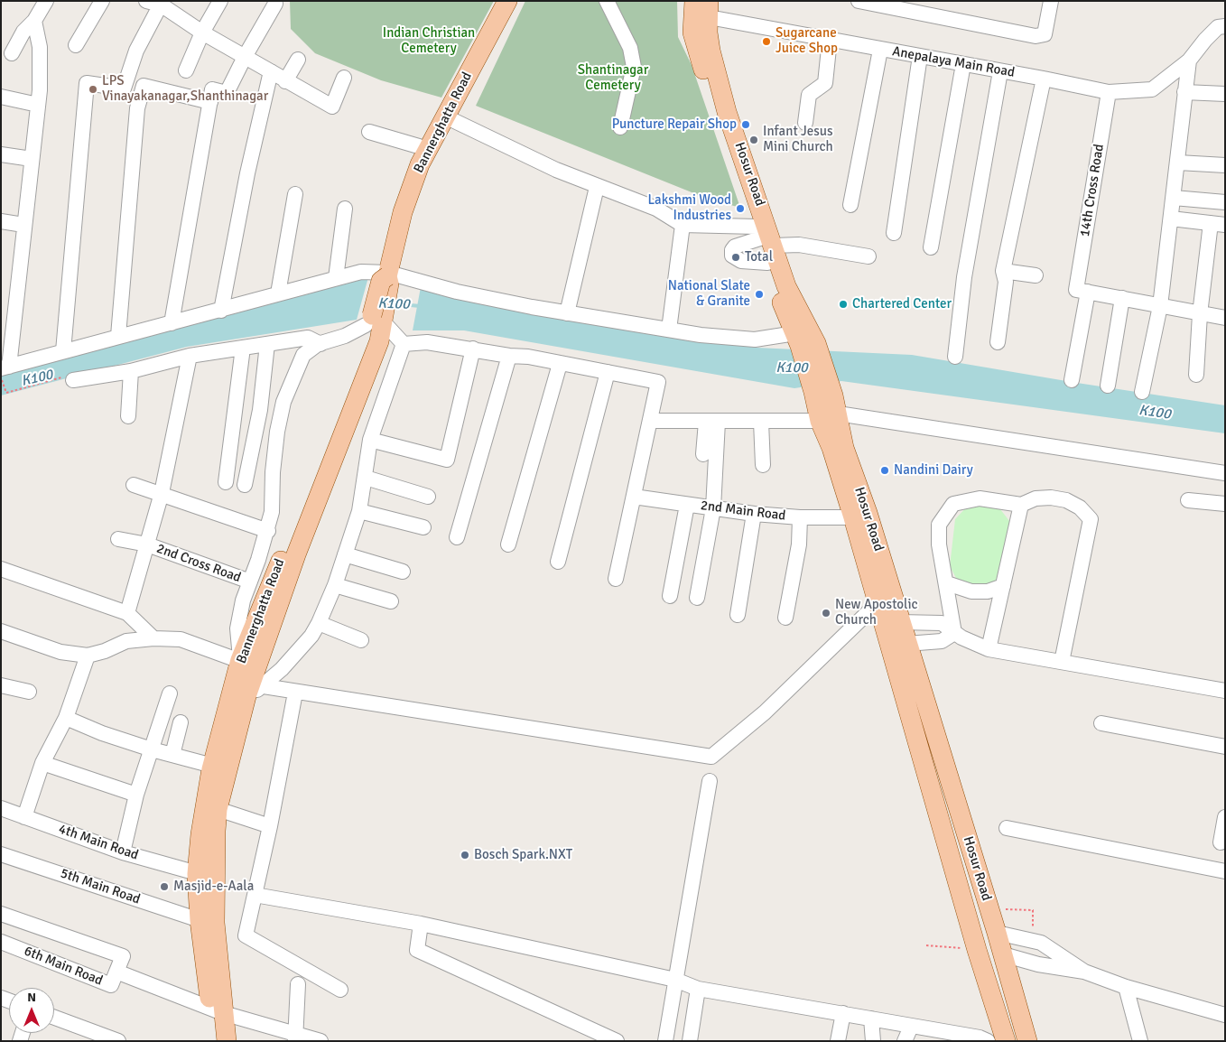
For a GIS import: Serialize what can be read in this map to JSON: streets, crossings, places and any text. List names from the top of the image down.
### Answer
{
  "streets": {
    "main road": ["Bannerghatta Road", "Hosur Road"],
    "street": [
      "Anepalaya Main Road",
      "14th Cross Road",
      "2nd Main Road",
      "2nd Cross Road",
      "4th Main Road",
      "5th Main Road",
      "6th Main Road"
    ]
  },
  "crossings": [
    ["Anepalaya Main Road", "Hosur Road"],
    ["Anepalaya Main Road", "14th Cross Road"],
    ["Bannerghatta Road", "4th Main Road"],
    ["Bannerghatta Road", "5th Main Road"],
    ["Hosur Road", "2nd Main Road"]
  ],
  "water": ["K100"],
  "parks": ["Indian Christian Cemetery", "Shantinagar Cemetery"],
  "places": [
    "Sugarcane Juice Shop",
    "LPS Vinayakanagar,Shanthinagar",
    "Puncture Repair Shop",
    "Infant Jesus Mini Church",
    "Lakshmi Wood Industries",
    "Total",
    "National Slate & Granite",
    "Chartered Center",
    "Nandini Dairy",
    "New Apostolic Church",
    "Bosch Spark.NXT",
    "Masjid-e-Aala"
  ],
  "north": "top"
}
